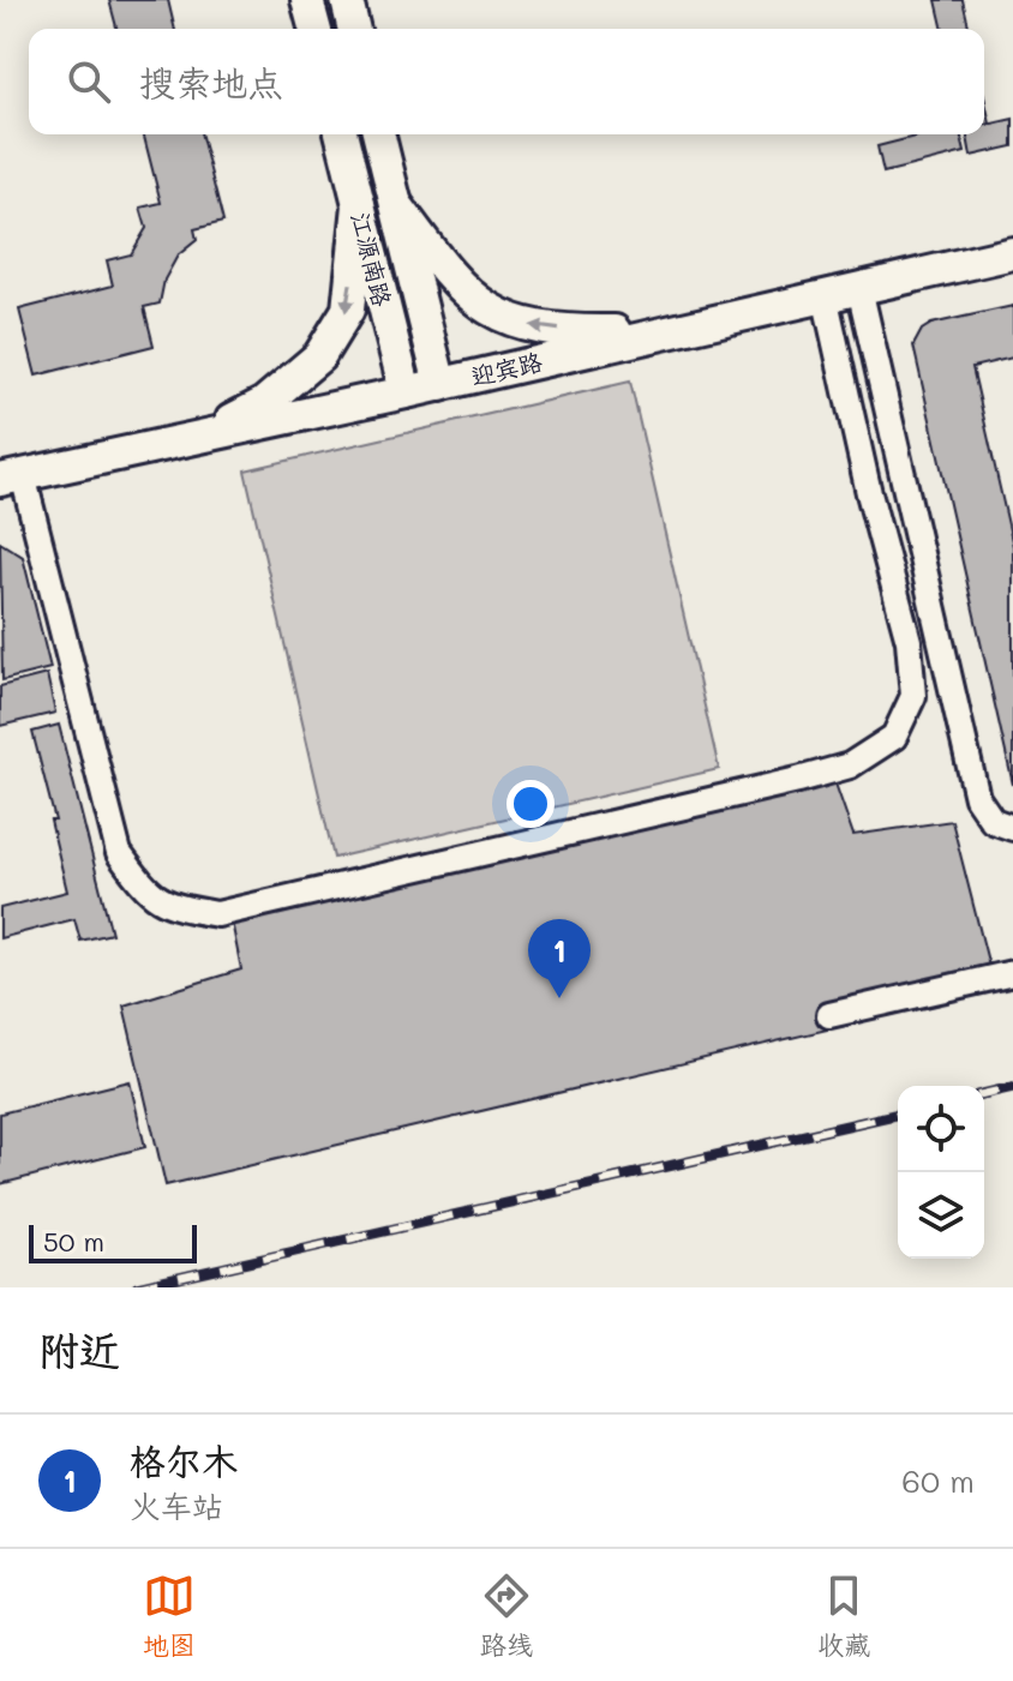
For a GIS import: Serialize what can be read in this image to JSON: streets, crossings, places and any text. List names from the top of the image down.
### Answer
{
  "streets": {
    "main road": ["江源南路", "迎宾路"]
  },
  "crossings": [
    ["江源南路", "迎宾路"]
  ],
  "scale_bar": "50 m",
  "page": {
    "search": "搜索地点",
    "pins": "1",
    "scale": "50 m",
    "heading": "附近",
    "list": [
      {
        "mark": "1",
        "name": "格尔木",
        "note": "火车站",
        "value": "60 m"
      }
    ],
    "nav": ["地图", "路线", "收藏"]
  }
}
